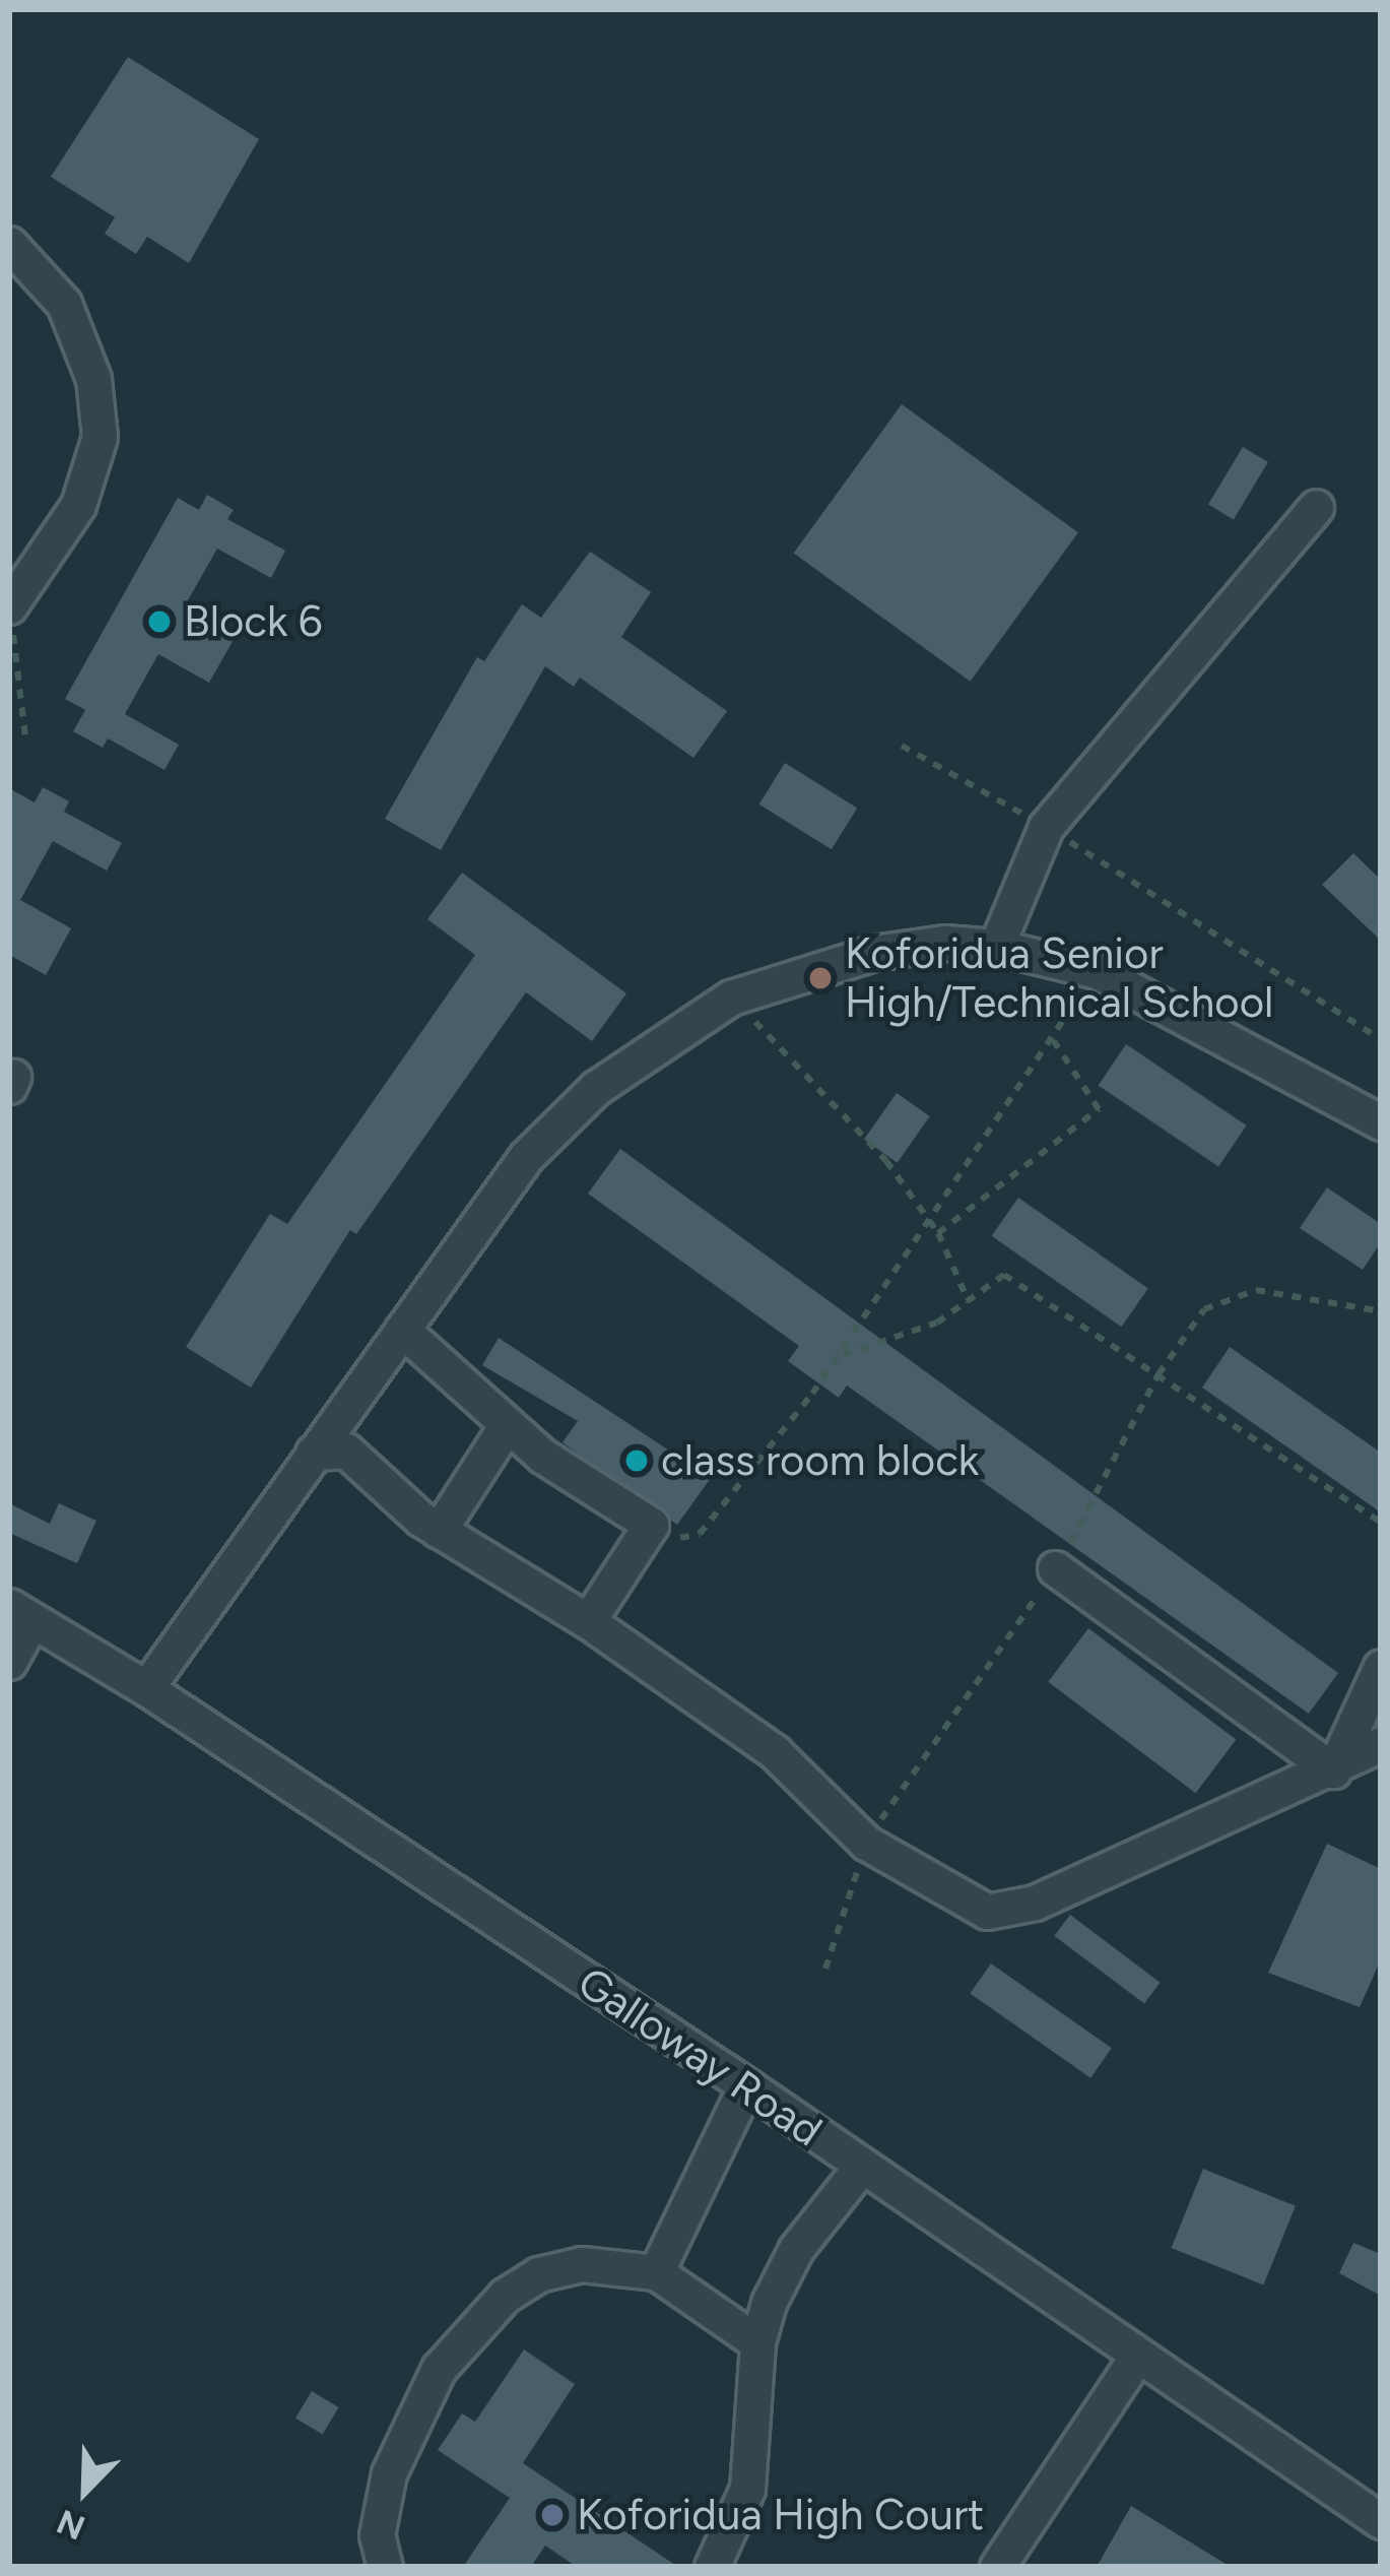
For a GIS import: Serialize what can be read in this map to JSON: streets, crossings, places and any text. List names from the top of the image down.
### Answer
{
  "streets": {
    "street": ["Galloway Road"]
  },
  "places": [
    "Block 6",
    "Koforidua Senior High/Technical School",
    "class room block",
    "Koforidua High Court"
  ],
  "north": "bottom left"
}
